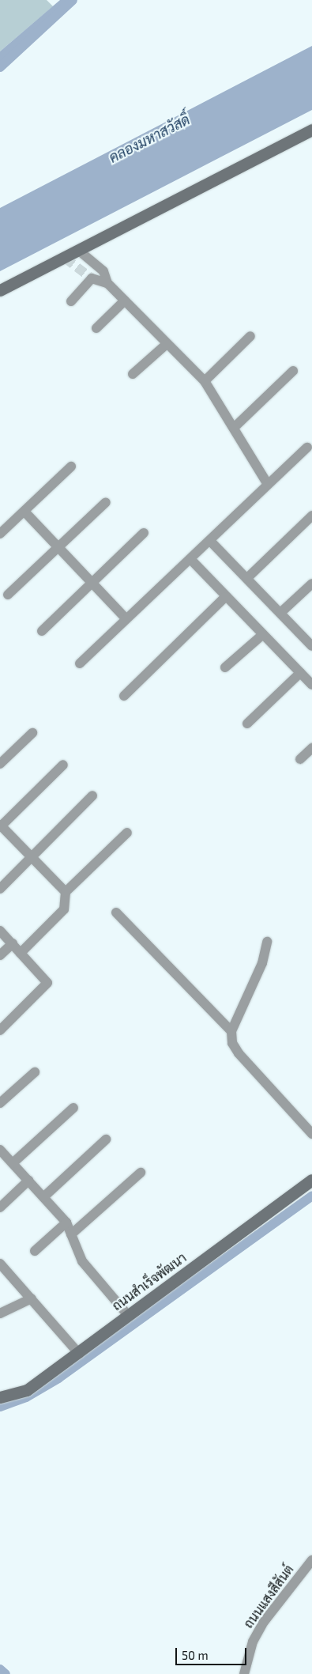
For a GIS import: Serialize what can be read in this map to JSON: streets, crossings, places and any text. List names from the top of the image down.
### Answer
{
  "streets": {
    "street": ["ถนนสำเร็จพัฒนา", "ถนนแสงสีสันต์"]
  },
  "water": ["คลองมหาสวัสดิ์"],
  "scale_bar": "50 m"
}
